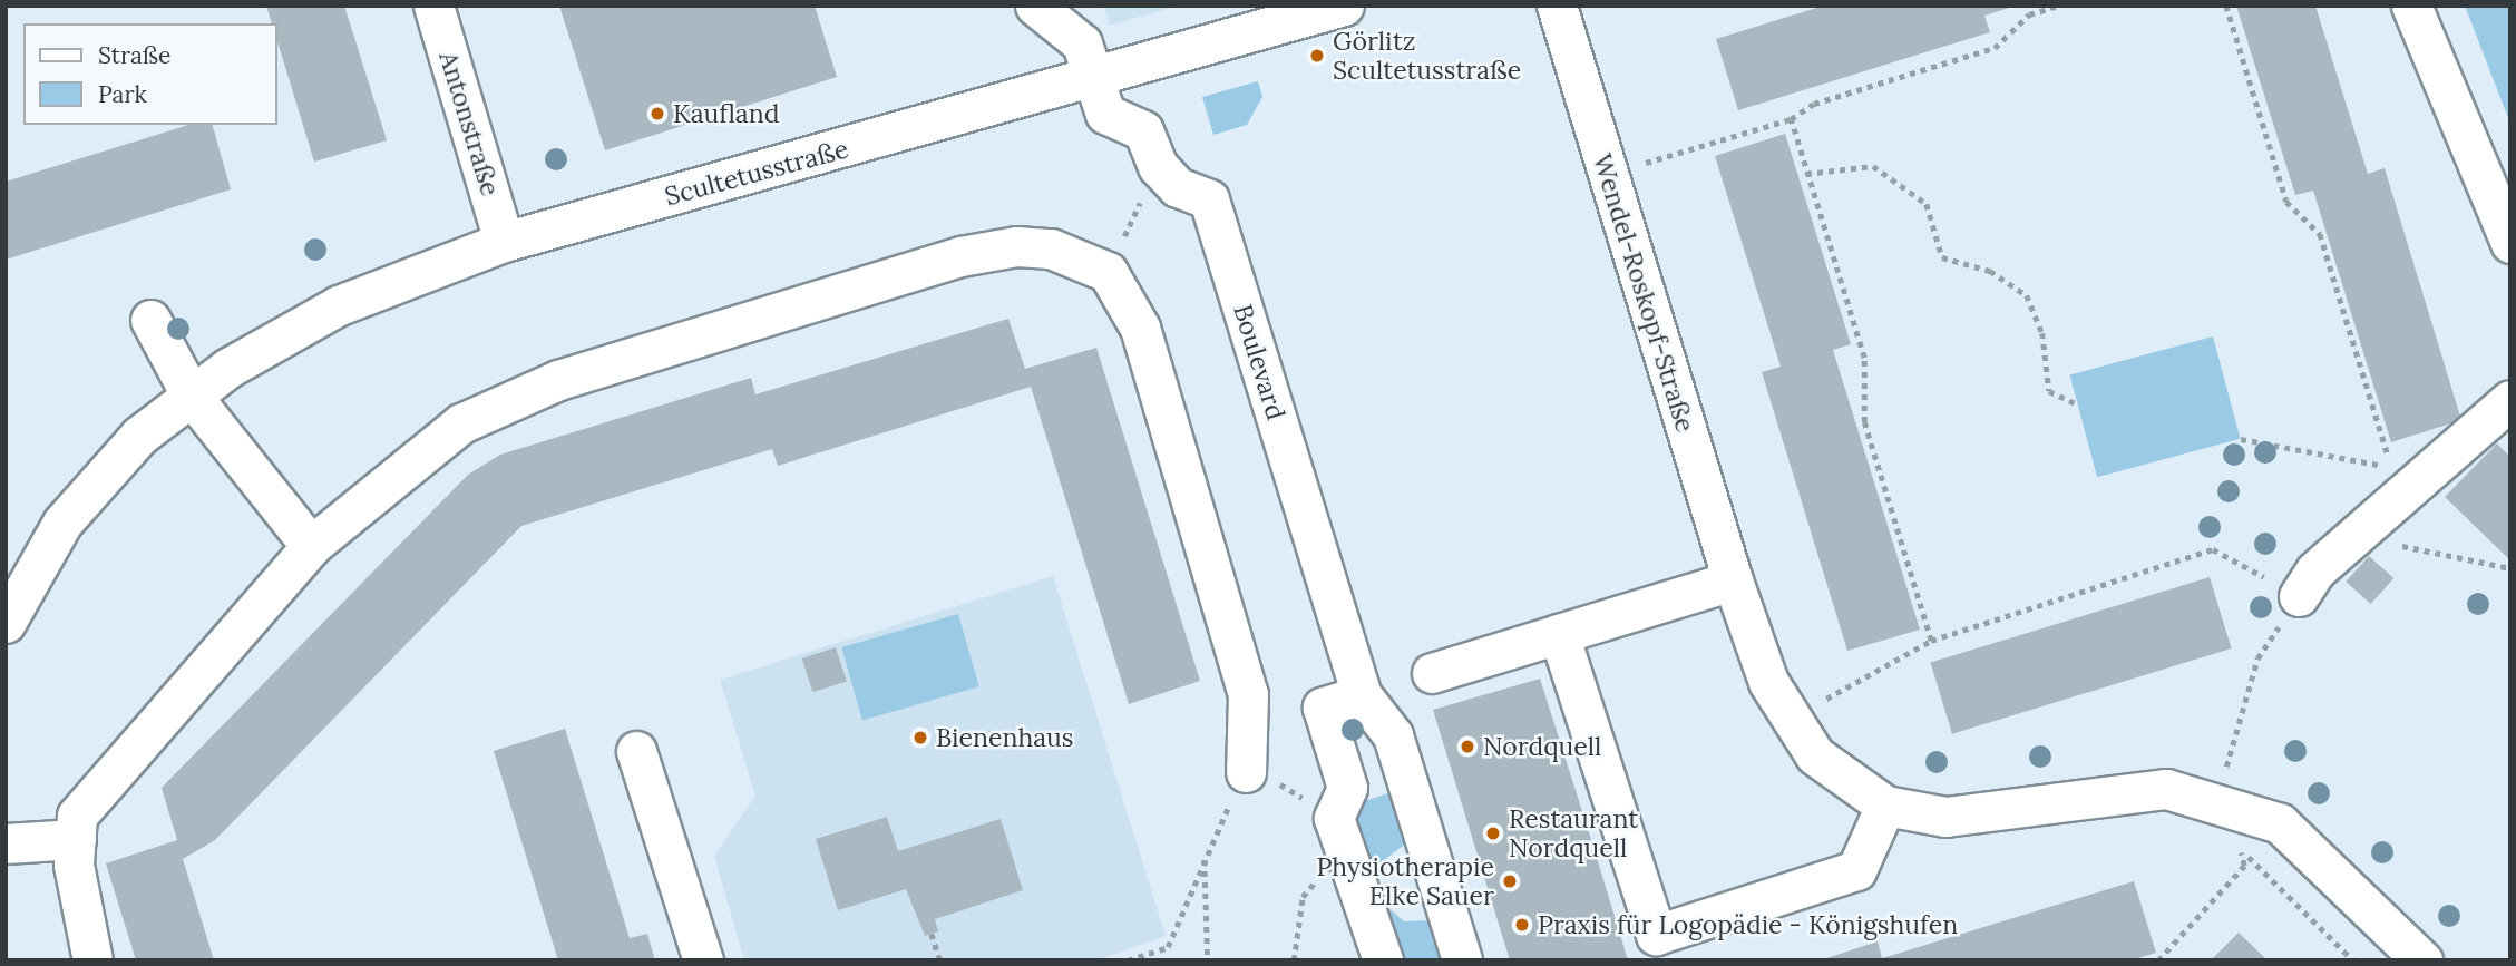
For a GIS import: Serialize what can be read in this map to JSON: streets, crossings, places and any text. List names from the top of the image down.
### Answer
{
  "streets": {
    "street": [
      "Antonstraße",
      "Scultetusstraße",
      "Wendel-Roskopf-Straße",
      "Boulevard"
    ]
  },
  "crossings": [
    ["Antonstraße", "Scultetusstraße"],
    ["Scultetusstraße", "Boulevard"]
  ],
  "places": [
    "Görlitz Scultetusstraße",
    "Kaufland",
    "Bienenhaus",
    "Nordquell",
    "Restaurant Nordquell",
    "Physiotherapie Elke Sauer",
    "Praxis für Logopädie - Königshufen"
  ],
  "legend": ["Straße", "Park"]
}
